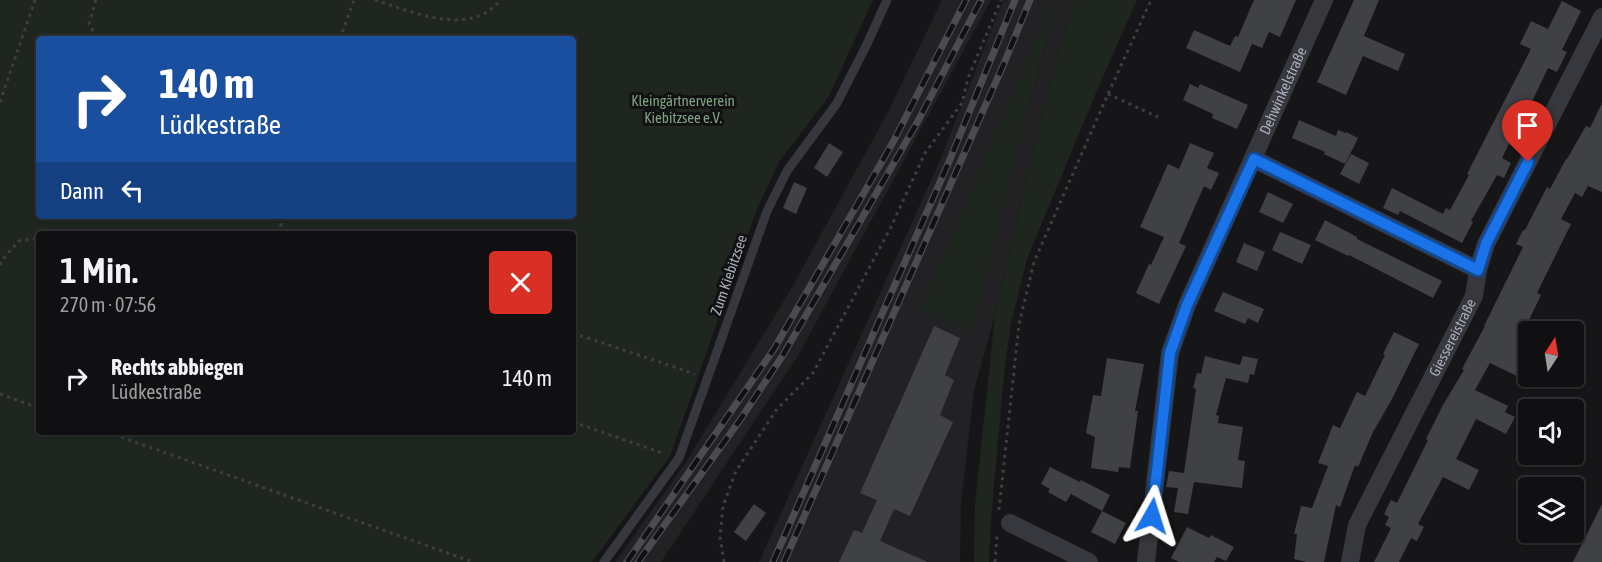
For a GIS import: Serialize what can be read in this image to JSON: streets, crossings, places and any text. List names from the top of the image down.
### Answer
{
  "streets": {
    "street": ["Dehwinkelstraße", "Giessereistraße"],
    "lane": ["Zum Kiebitzsee"]
  },
  "parks": ["Kleingärtnerverein Kiebitzsee e.V."],
  "north": "top",
  "page": {
    "turn": ["140 m", "Lüdkestraße"],
    "then": "Dann",
    "heading": ["1 Min.", "270 m · 07:56"],
    "list": [
      {
        "name": "Rechts abbiegen",
        "note": "Lüdkestraße",
        "value": "140 m"
      }
    ]
  }
}
